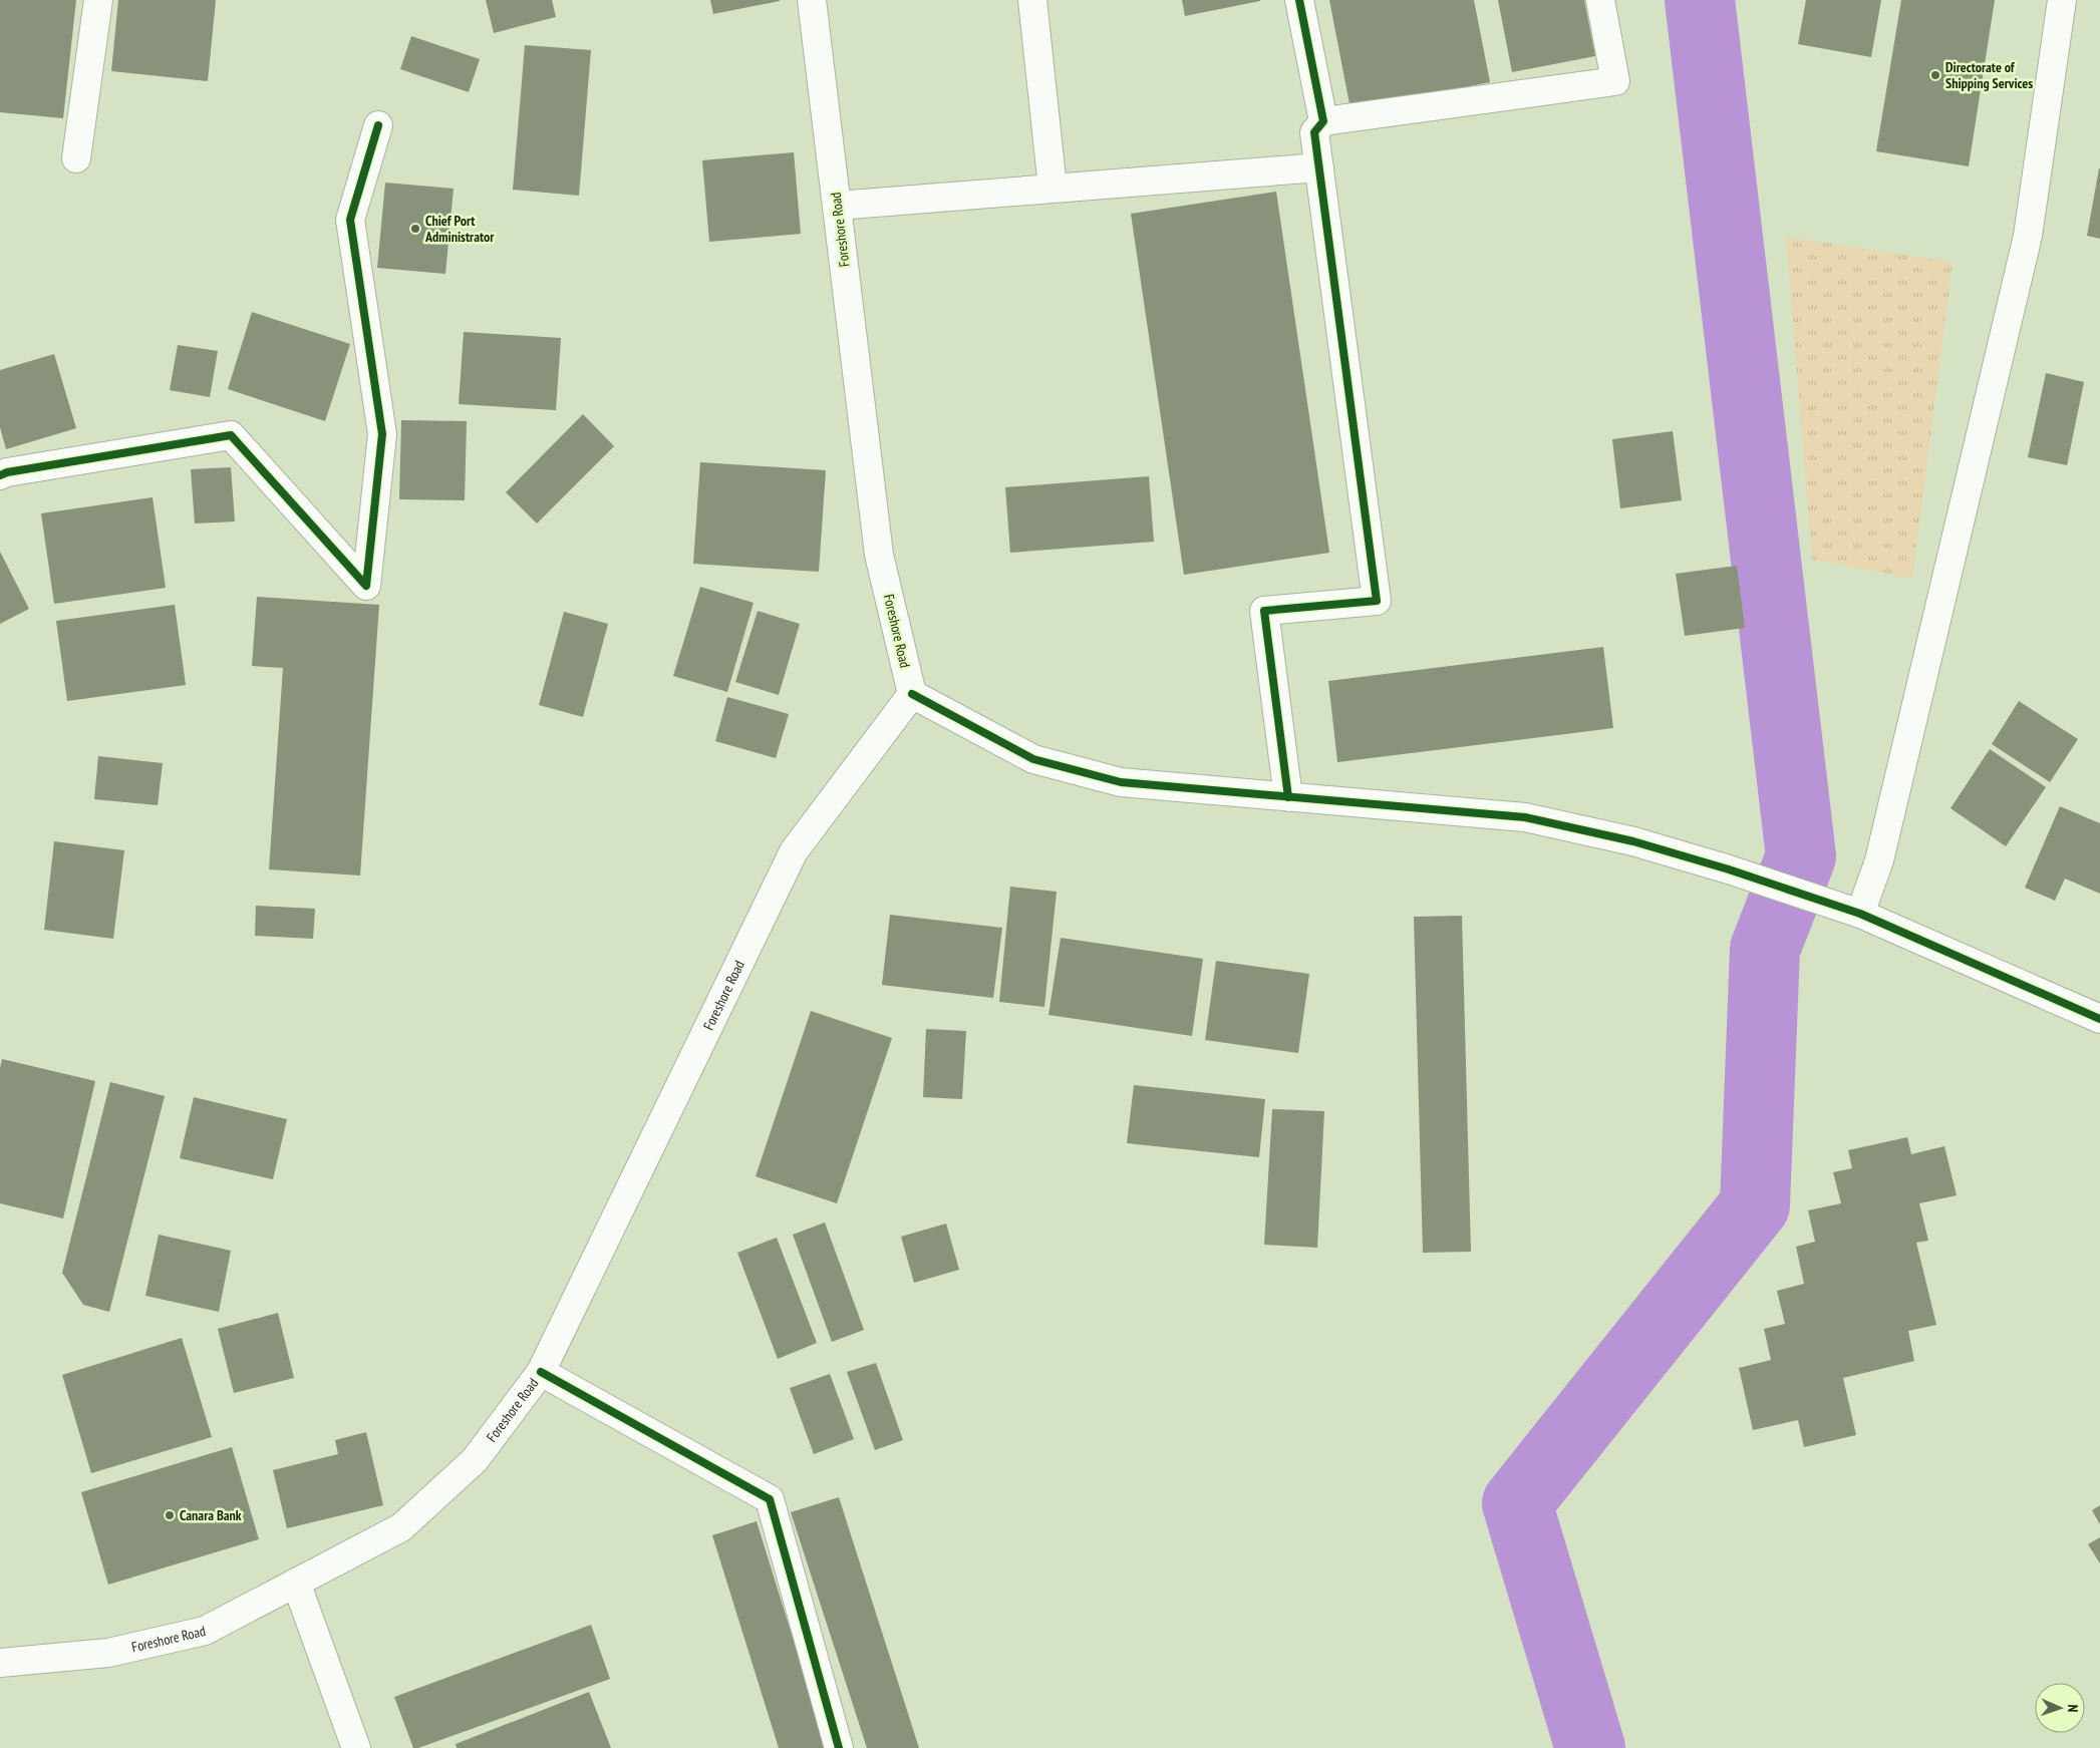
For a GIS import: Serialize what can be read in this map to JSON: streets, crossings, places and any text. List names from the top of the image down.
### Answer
{
  "streets": {
    "street": ["Foreshore Road"]
  },
  "places": ["Directorate of Shipping Services", "Chief Port Administrator", "Canara Bank"],
  "north": "right"
}
